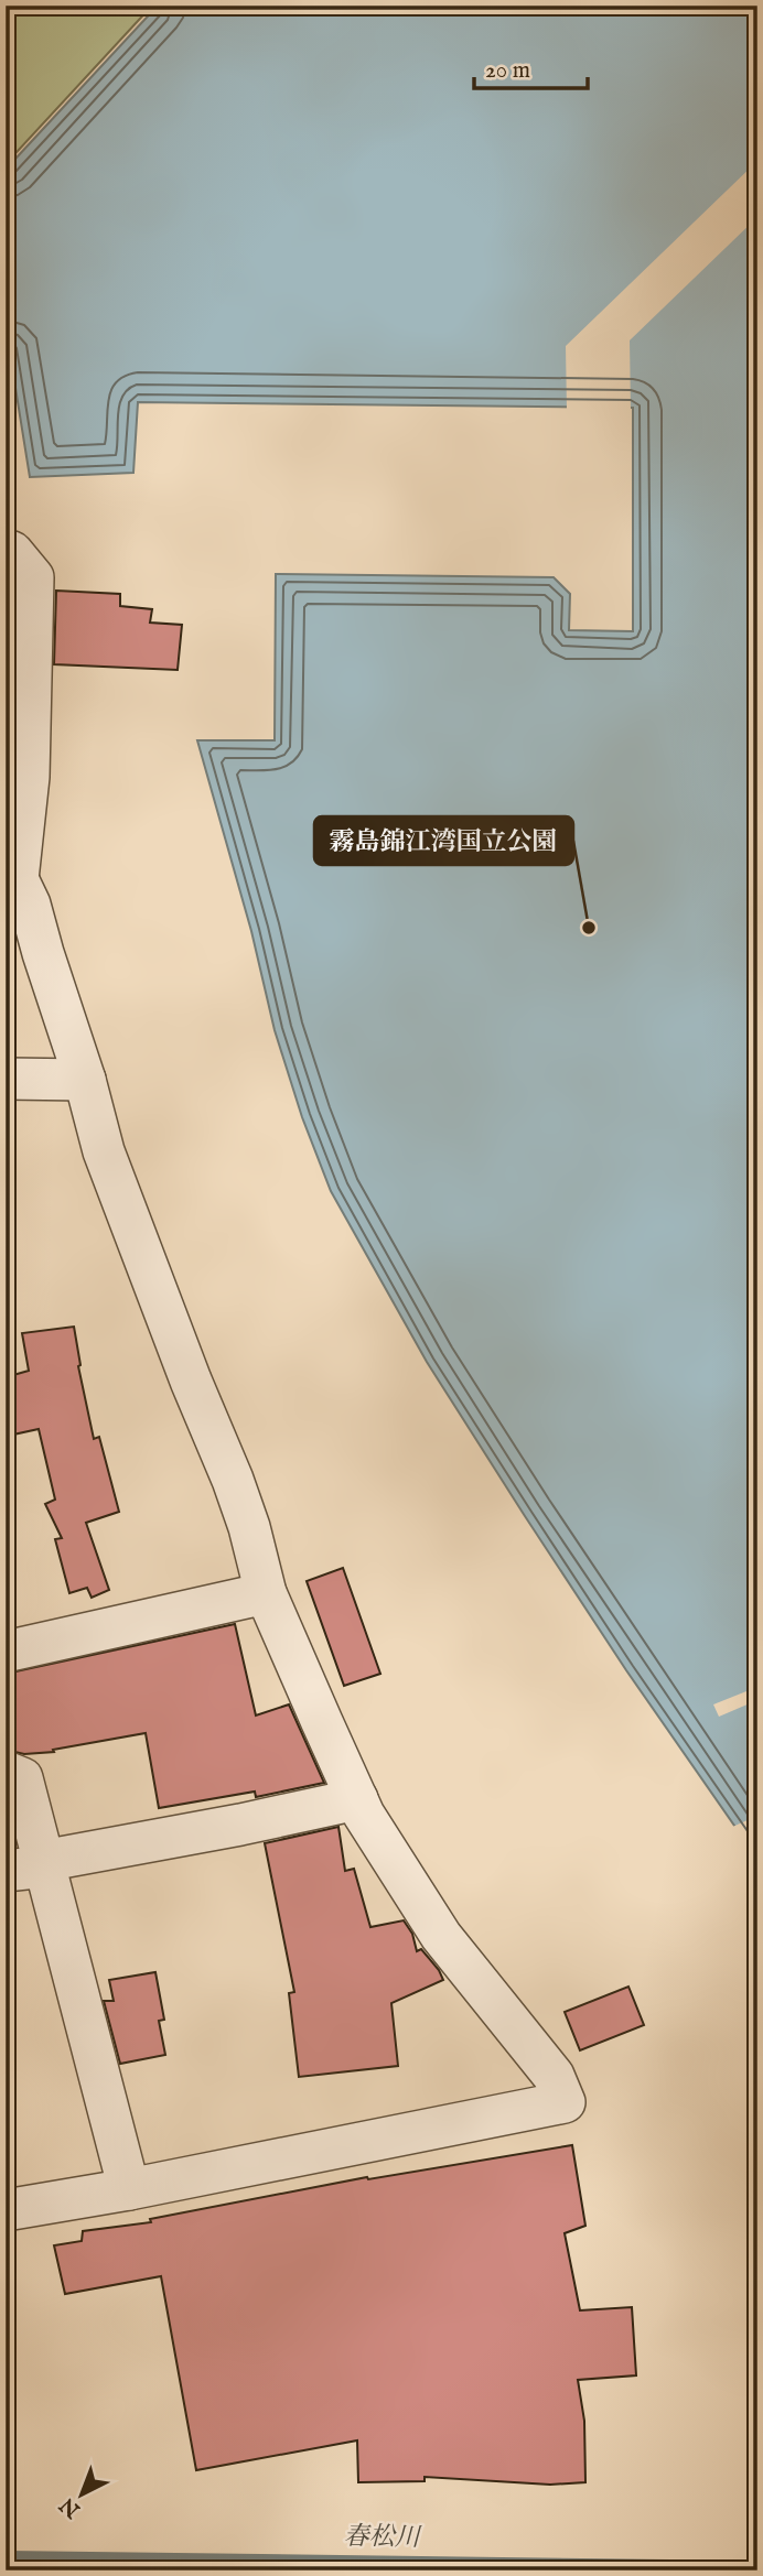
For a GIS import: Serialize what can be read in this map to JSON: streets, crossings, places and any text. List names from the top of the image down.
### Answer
{
  "water": ["春松川"],
  "places": ["霧島錦江湾国立公園"],
  "scale_bar": "20 m",
  "north": "bottom left"
}
